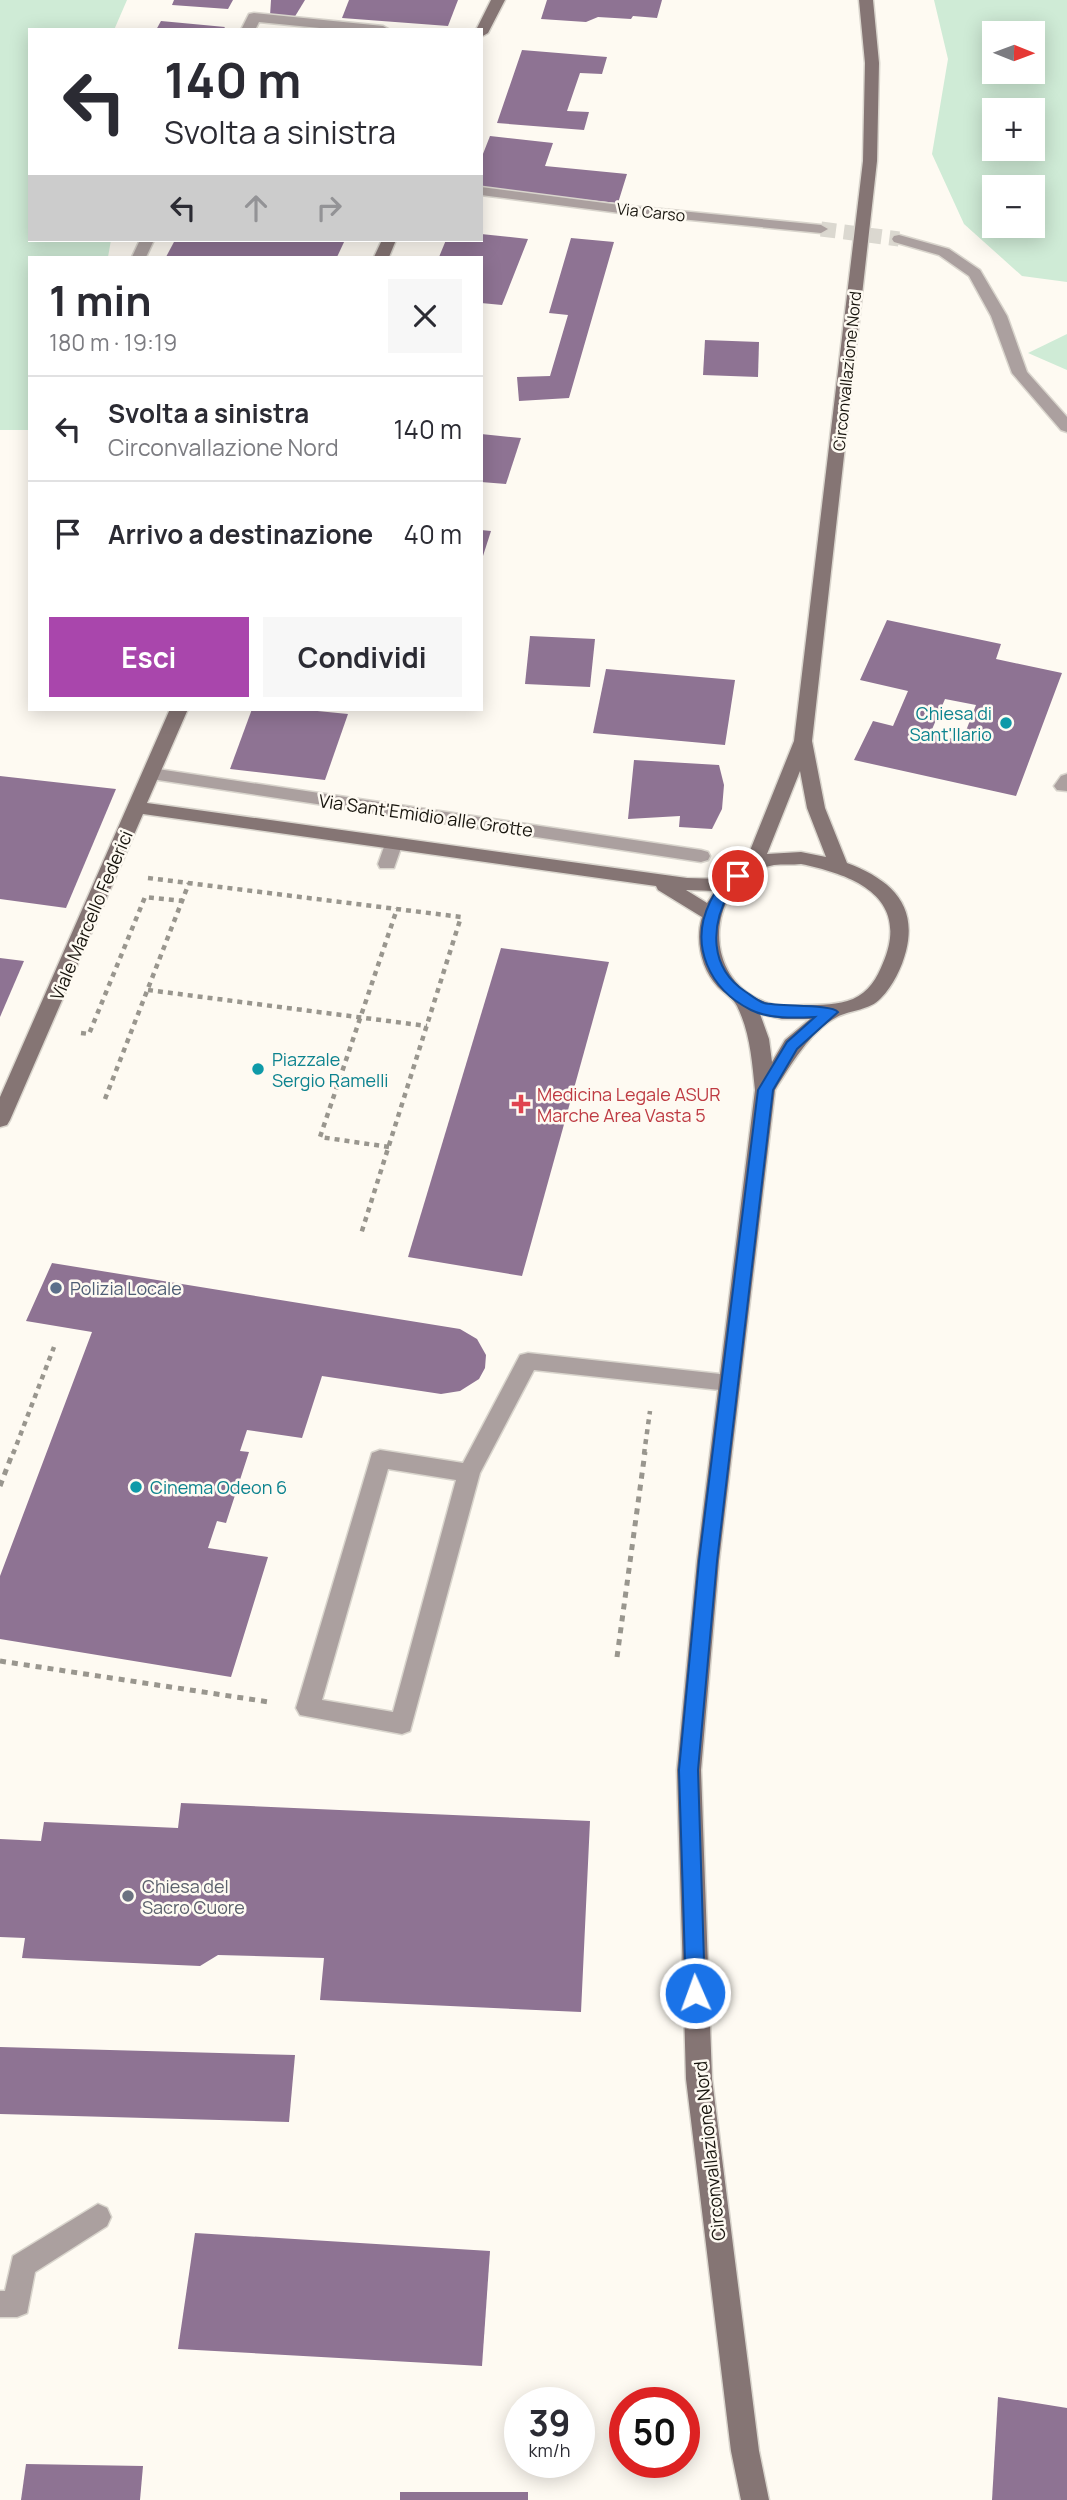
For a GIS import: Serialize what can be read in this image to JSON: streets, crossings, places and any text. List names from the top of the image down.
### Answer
{
  "streets": {
    "main road": ["Circonvallazione Nord", "Via Sant'Emidio alle Grotte", "Viale Marcello Federici"],
    "street": ["Via Carso"]
  },
  "crossings": [
    ["Circonvallazione Nord", "Via Sant'Emidio alle Grotte"],
    ["Via Sant'Emidio alle Grotte", "Viale Marcello Federici"]
  ],
  "places": {
    "other": [
      "Chiesa di Sant'Ilario",
      "Piazzale Sergio Ramelli",
      "Polizia Locale",
      "Cinema Odeon 6",
      "Chiesa del Sacro Cuore"
    ],
    "health": ["Medicina Legale ASUR Marche Area Vasta 5"]
  },
  "north": "right",
  "page": {
    "map_buttons": ["+", "−"],
    "turn": ["140 m", "Svolta a sinistra"],
    "heading": ["1 min", "180 m · 19:19"],
    "list": [
      {
        "name": "Svolta a sinistra",
        "note": "Circonvallazione Nord",
        "value": "140 m"
      },
      {
        "name": "Arrivo a destinazione",
        "value": "40 m"
      }
    ],
    "buttons": ["Esci", "Condividi"],
    "speed": "39 km/h",
    "limit": "50"
  }
}
